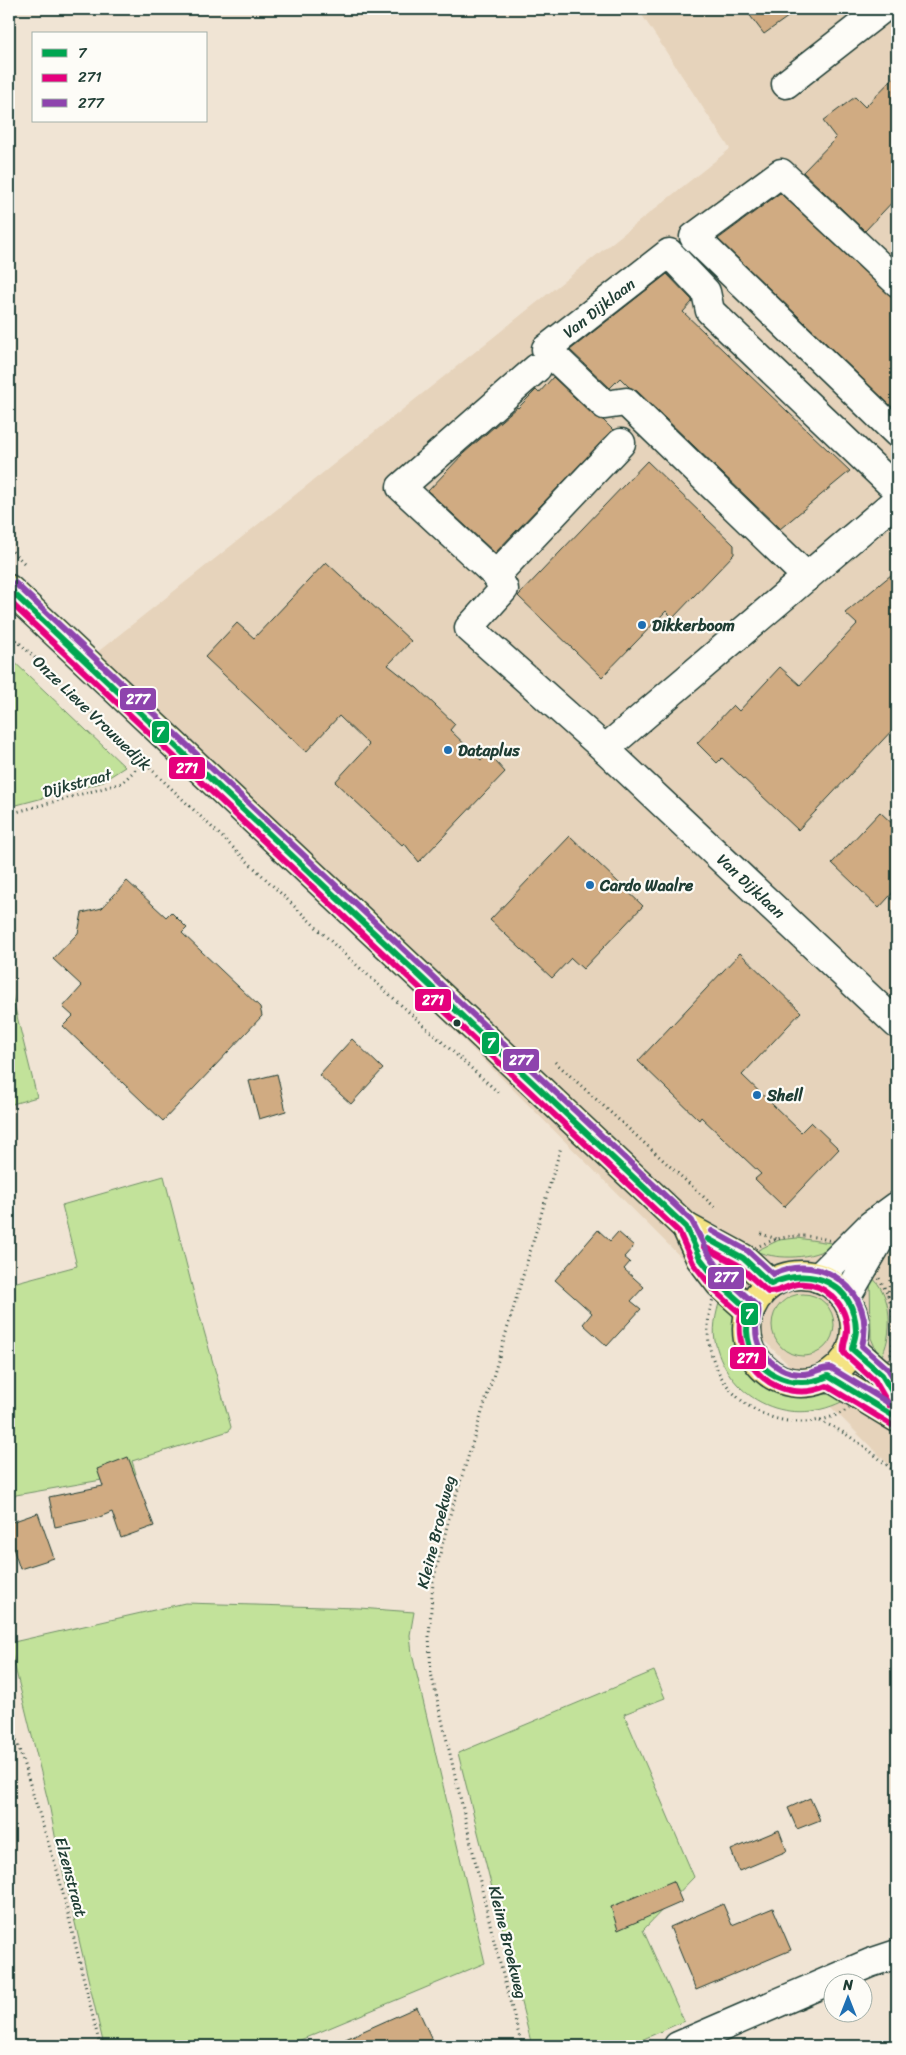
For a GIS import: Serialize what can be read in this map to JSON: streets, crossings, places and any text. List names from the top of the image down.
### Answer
{
  "streets": {
    "main road": ["Onze Lieve Vrouwedijk"],
    "street": ["Van Dijklaan"],
    "path": ["Dijkstraat", "Kleine Broekweg", "Elzenstraat"]
  },
  "crossings": [
    ["Onze Lieve Vrouwedijk", "Dijkstraat"]
  ],
  "places": [
    "Dikkerboom",
    "Dataplus",
    "Cardo Waalre",
    "Shell"
  ],
  "lines": ["transit line 277", "transit line 7", "transit line 271"],
  "legend": ["7", "271", "277"],
  "north": "top"
}
